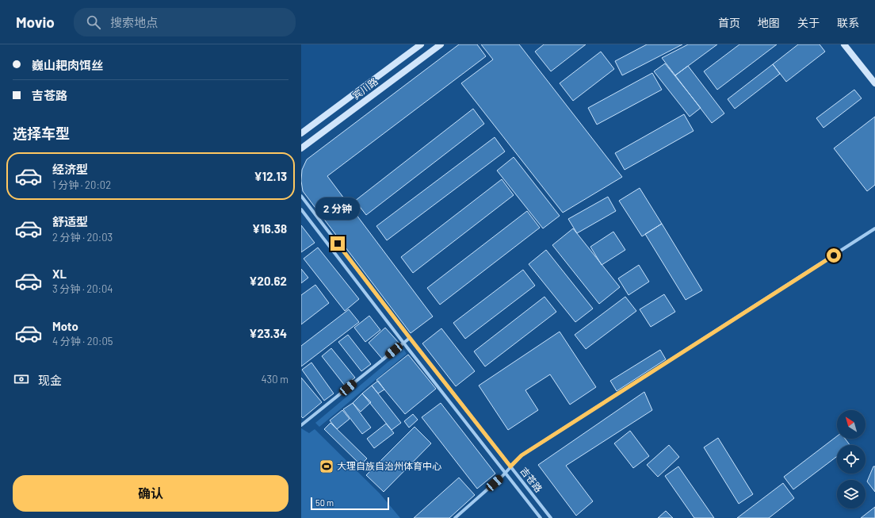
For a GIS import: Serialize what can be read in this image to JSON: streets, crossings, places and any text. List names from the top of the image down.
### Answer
{
  "streets": {
    "main road": ["宾川路"],
    "street": ["吉苍路"]
  },
  "places": {
    "sports": ["大理自族自治州体育中心"]
  },
  "scale_bar": "50 m",
  "north": "top left",
  "page": {
    "header": "Movio",
    "search": "搜索地点",
    "nav": [
      "首页",
      "地图",
      "关于",
      "联系"
    ],
    "banner": ["巍山耙肉饵丝", "吉苍路"],
    "heading": "选择车型",
    "list": [
      {
        "name": "经济型",
        "note": "1 分钟 · 20:02",
        "value": "¥12.13"
      },
      {
        "name": "舒适型",
        "note": "2 分钟 · 20:03",
        "value": "¥16.38"
      },
      {
        "name": "XL",
        "note": "3 分钟 · 20:04",
        "value": "¥20.62"
      },
      {
        "name": "Moto",
        "note": "4 分钟 · 20:05",
        "value": "¥23.34"
      }
    ],
    "bubble": "2 分钟",
    "pay": ["现金", "430 m"],
    "buttons": "确认",
    "scale": "50 m"
  }
}
